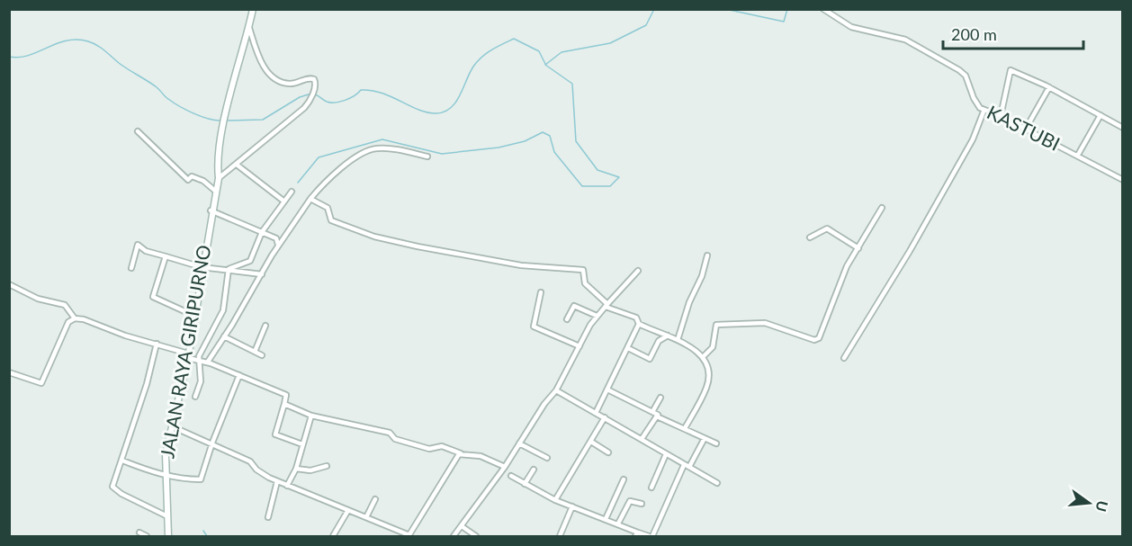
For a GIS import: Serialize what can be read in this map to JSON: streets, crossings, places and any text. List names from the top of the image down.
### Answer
{
  "streets": {
    "main road": ["JALAN RAYA GIRIPURNO"],
    "street": ["KASTUBI"]
  },
  "scale_bar": "200 m",
  "north": "right"
}
